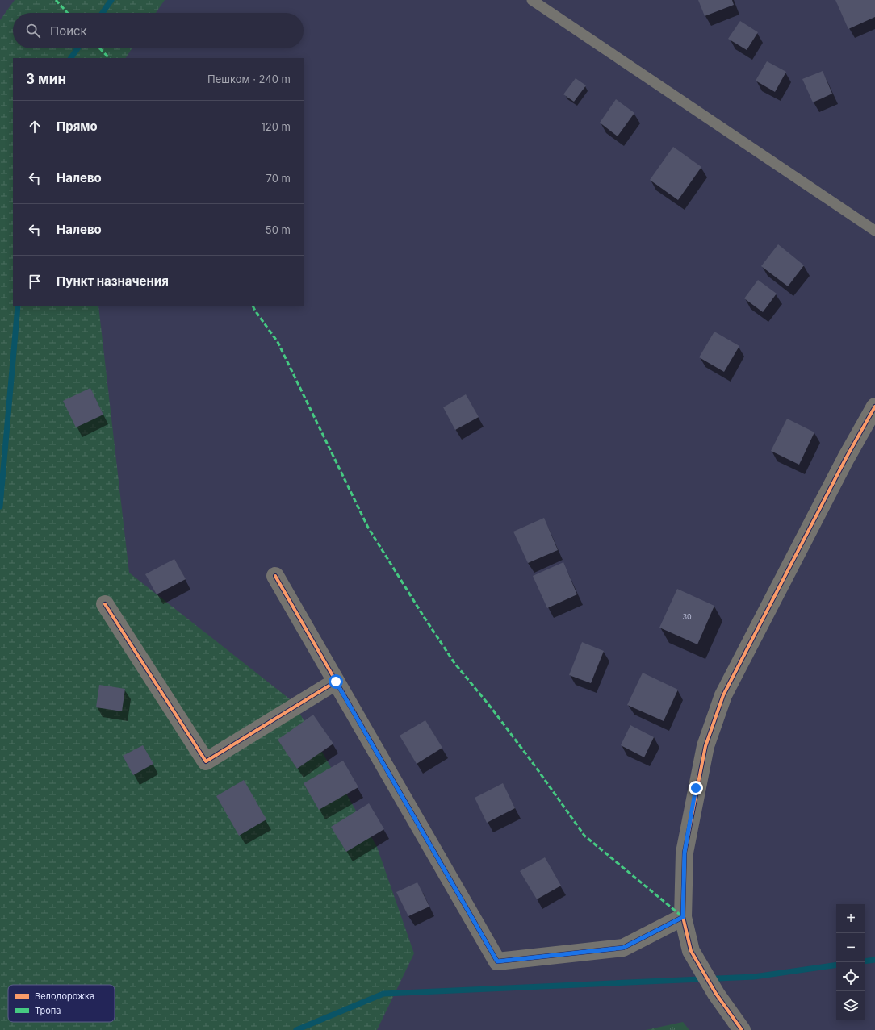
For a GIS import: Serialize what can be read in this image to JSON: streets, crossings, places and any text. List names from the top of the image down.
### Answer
{
  "house_numbers": ["30"],
  "legend": ["Велодорожка", "Тропа"],
  "page": {
    "search": "Поиск",
    "heading": ["3 мин", "Пешком · 240 m"],
    "list": [
      ["Прямо", "120 m"],
      ["Налево", "70 m"],
      ["Налево", "50 m"],
      "Пункт назначения"
    ],
    "map_buttons": ["+", "−"]
  }
}
